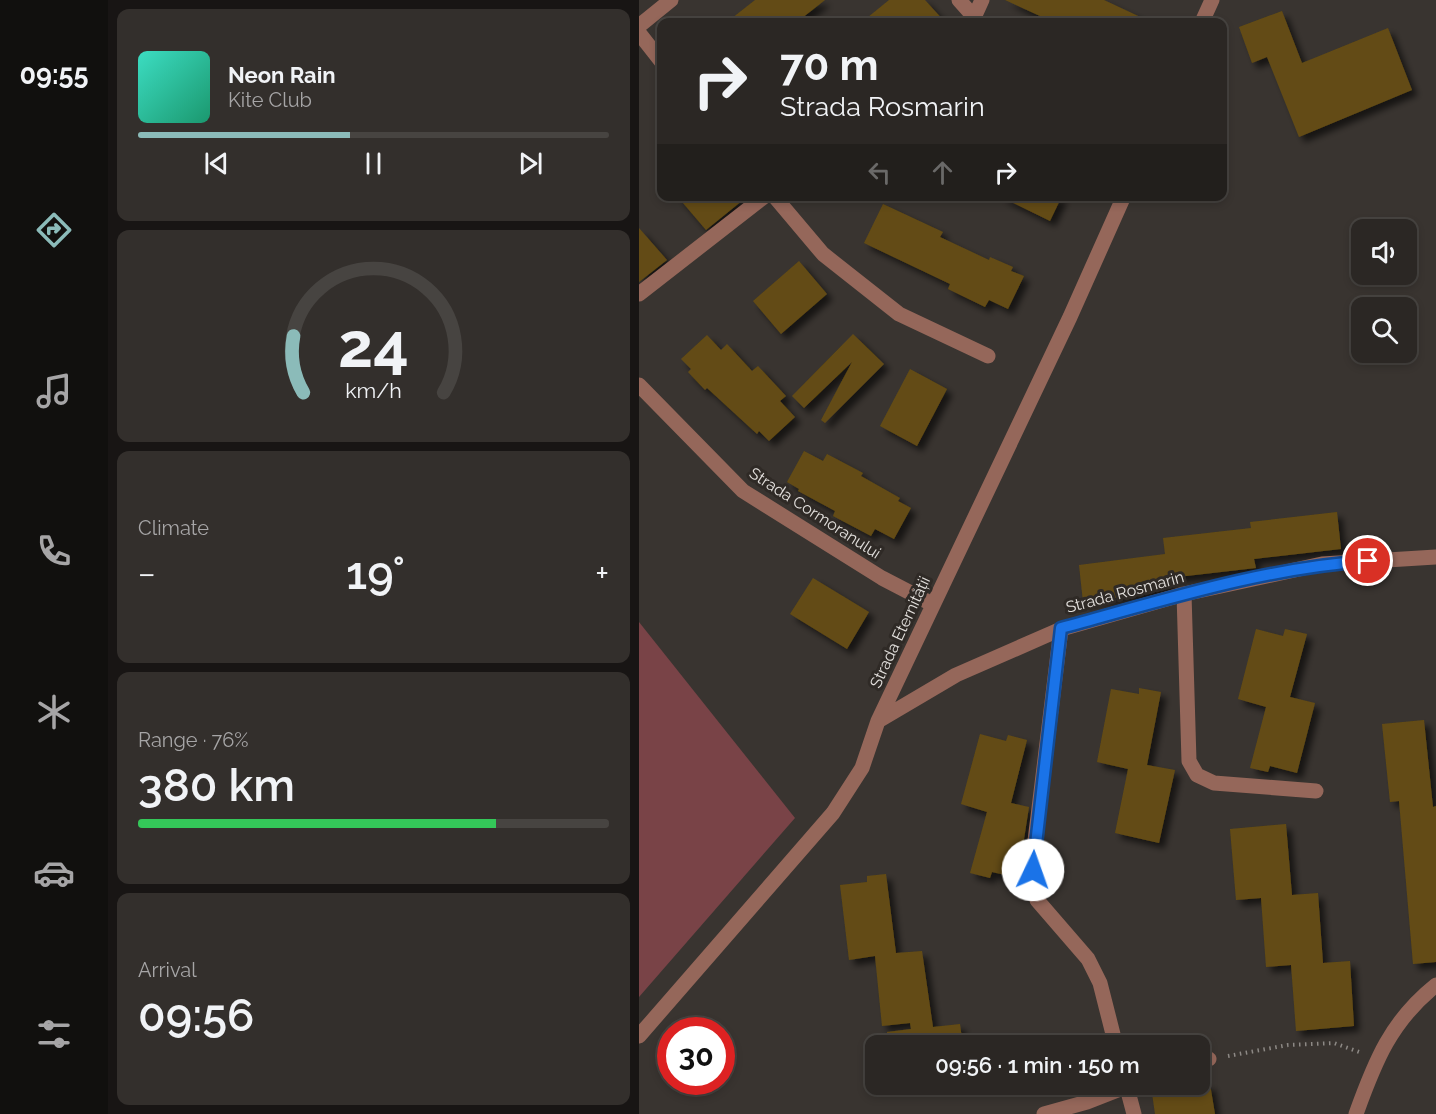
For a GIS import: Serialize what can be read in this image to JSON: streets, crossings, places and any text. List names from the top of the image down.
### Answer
{
  "streets": {
    "street": ["Strada Cormoranului", "Strada Rosmarin", "Strada Eternității"]
  },
  "crossings": [
    ["Strada Cormoranului", "Strada Eternității"],
    ["Strada Rosmarin", "Strada Eternității"]
  ],
  "page": {
    "tabs": "09:55",
    "turn": ["70 m", "Strada Rosmarin"],
    "song": ["Neon Rain", "Kite Club"],
    "tile": [
      "Climate",
      ["Range · 76%", "380 km"],
      ["Arrival", "09:56"]
    ],
    "heat": ["−", "19°", "+"],
    "limit": "30",
    "trip": "09:56 · 1 min · 150 m",
    "gauge": ["24", "km/h"]
  }
}
